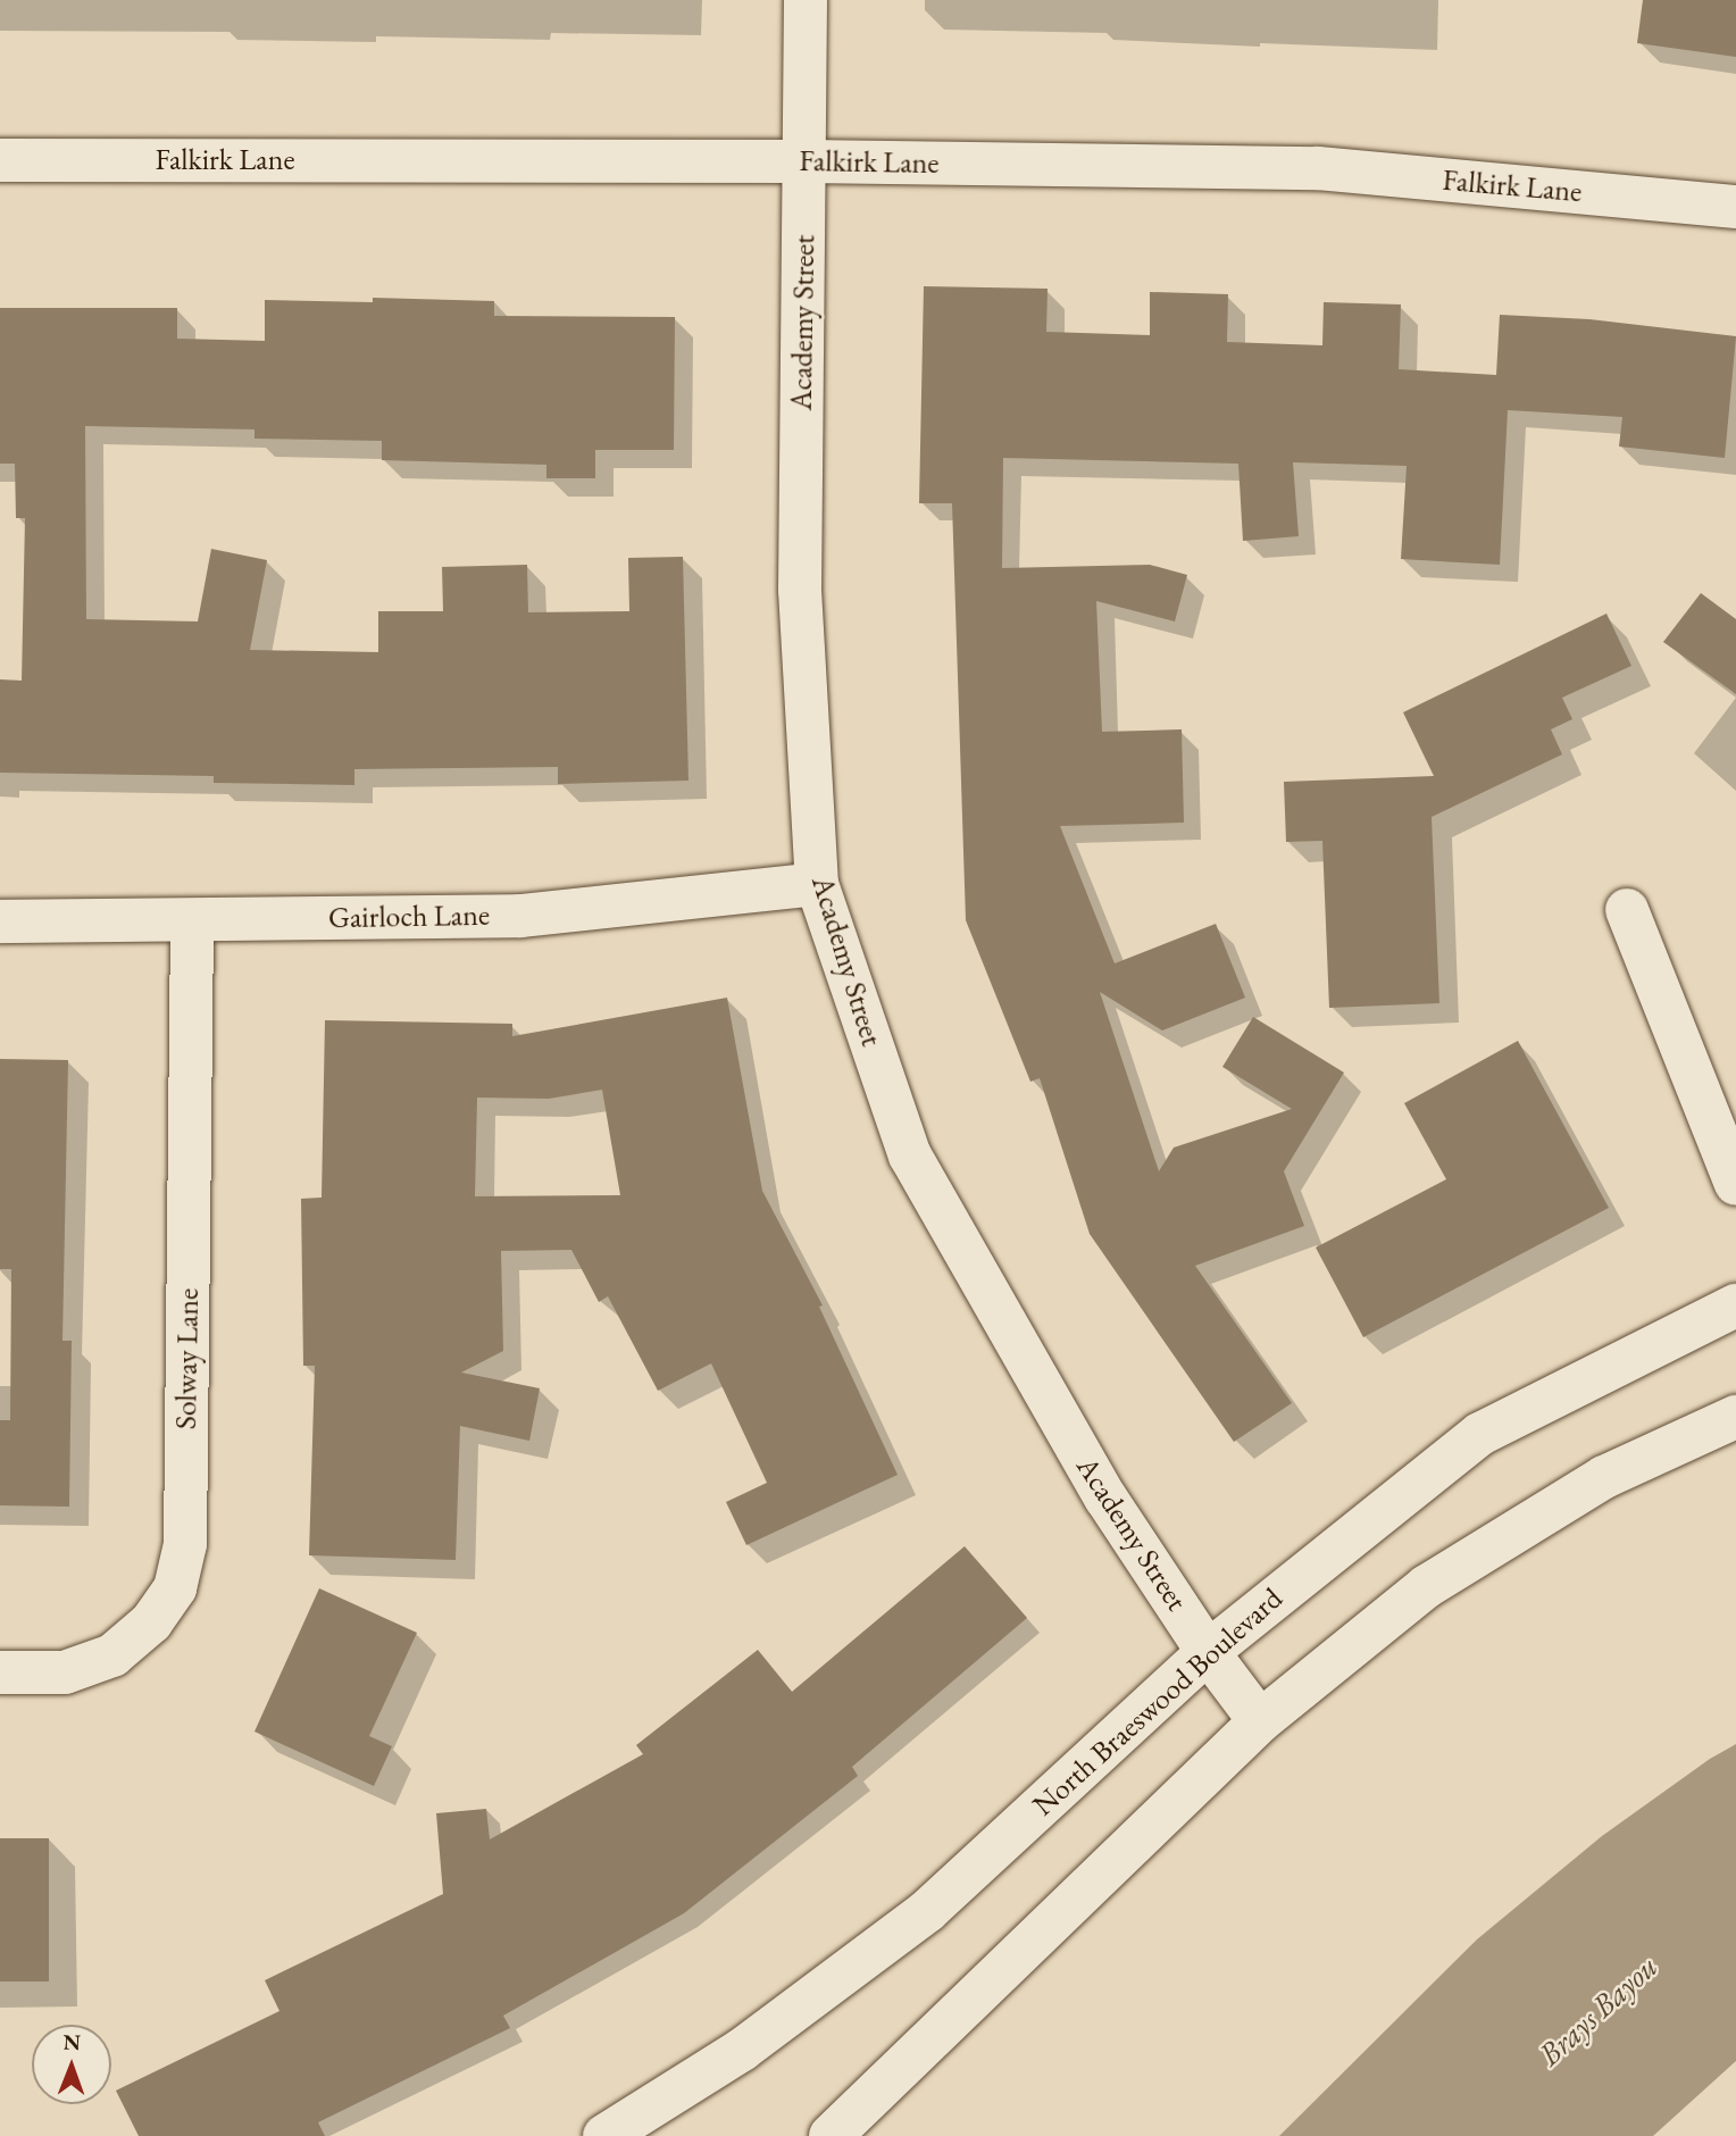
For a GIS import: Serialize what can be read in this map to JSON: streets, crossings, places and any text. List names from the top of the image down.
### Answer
{
  "streets": {
    "street": [
      "Falkirk Lane",
      "Academy Street",
      "Gairloch Lane",
      "Solway Lane",
      "North Braeswood Boulevard"
    ]
  },
  "crossings": [
    ["Falkirk Lane", "Academy Street"],
    ["Academy Street", "Gairloch Lane"],
    ["Academy Street", "North Braeswood Boulevard"],
    ["Gairloch Lane", "Solway Lane"]
  ],
  "water": ["Brays Bayou"],
  "north": "top"
}
